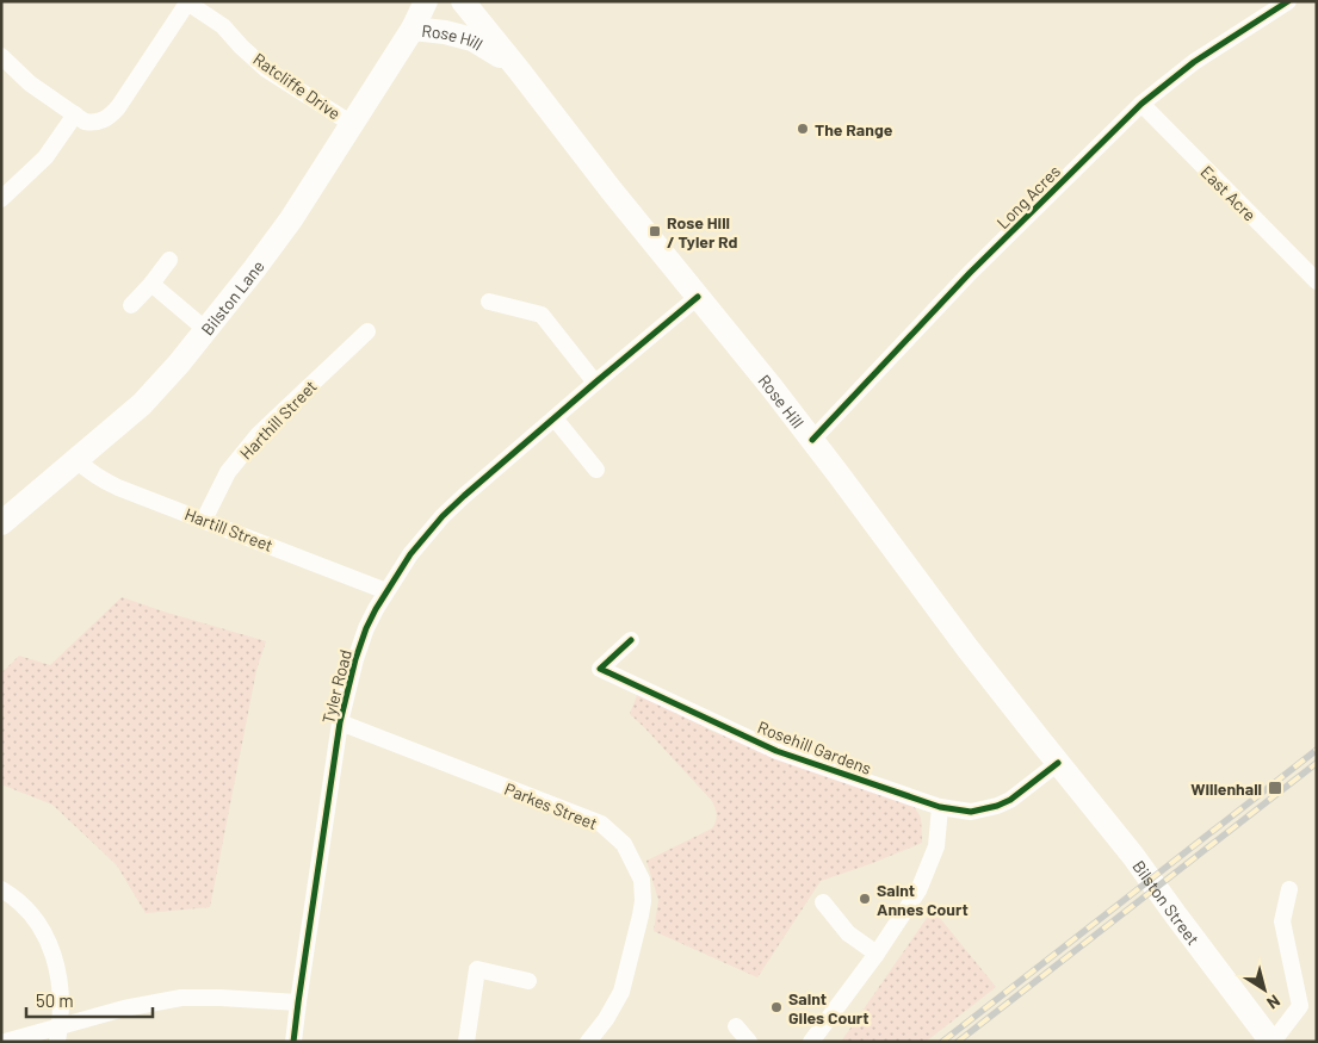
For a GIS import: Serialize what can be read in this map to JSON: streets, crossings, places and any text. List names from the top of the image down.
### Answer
{
  "streets": {
    "main road": ["Rose Hill", "Bilston Lane", "Bilston Street"],
    "street": [
      "Ratcliffe Drive",
      "East Acre",
      "Long Acres",
      "Harthill Street",
      "Hartill Street",
      "Tyler Road",
      "Rosehill Gardens",
      "Parkes Street"
    ]
  },
  "crossings": [
    ["Rose Hill", "Long Acres"],
    ["Rose Hill", "Bilston Lane"],
    ["Rose Hill", "Tyler Road"],
    ["Rose Hill", "Rosehill Gardens"],
    ["Rose Hill", "Bilston Street"],
    ["Ratcliffe Drive", "Bilston Lane"],
    ["East Acre", "Long Acres"],
    ["Bilston Lane", "Hartill Street"],
    ["Harthill Street", "Hartill Street"],
    ["Hartill Street", "Tyler Road"],
    ["Tyler Road", "Parkes Street"],
    ["Rosehill Gardens", "Bilston Street"]
  ],
  "places": {
    "other": ["The Range", "Saint Annes Court", "Saint Giles Court"],
    "transit": ["Rose Hill / Tyler Rd", "Willenhall"]
  },
  "scale_bar": "50 m",
  "north": "bottom right"
}
